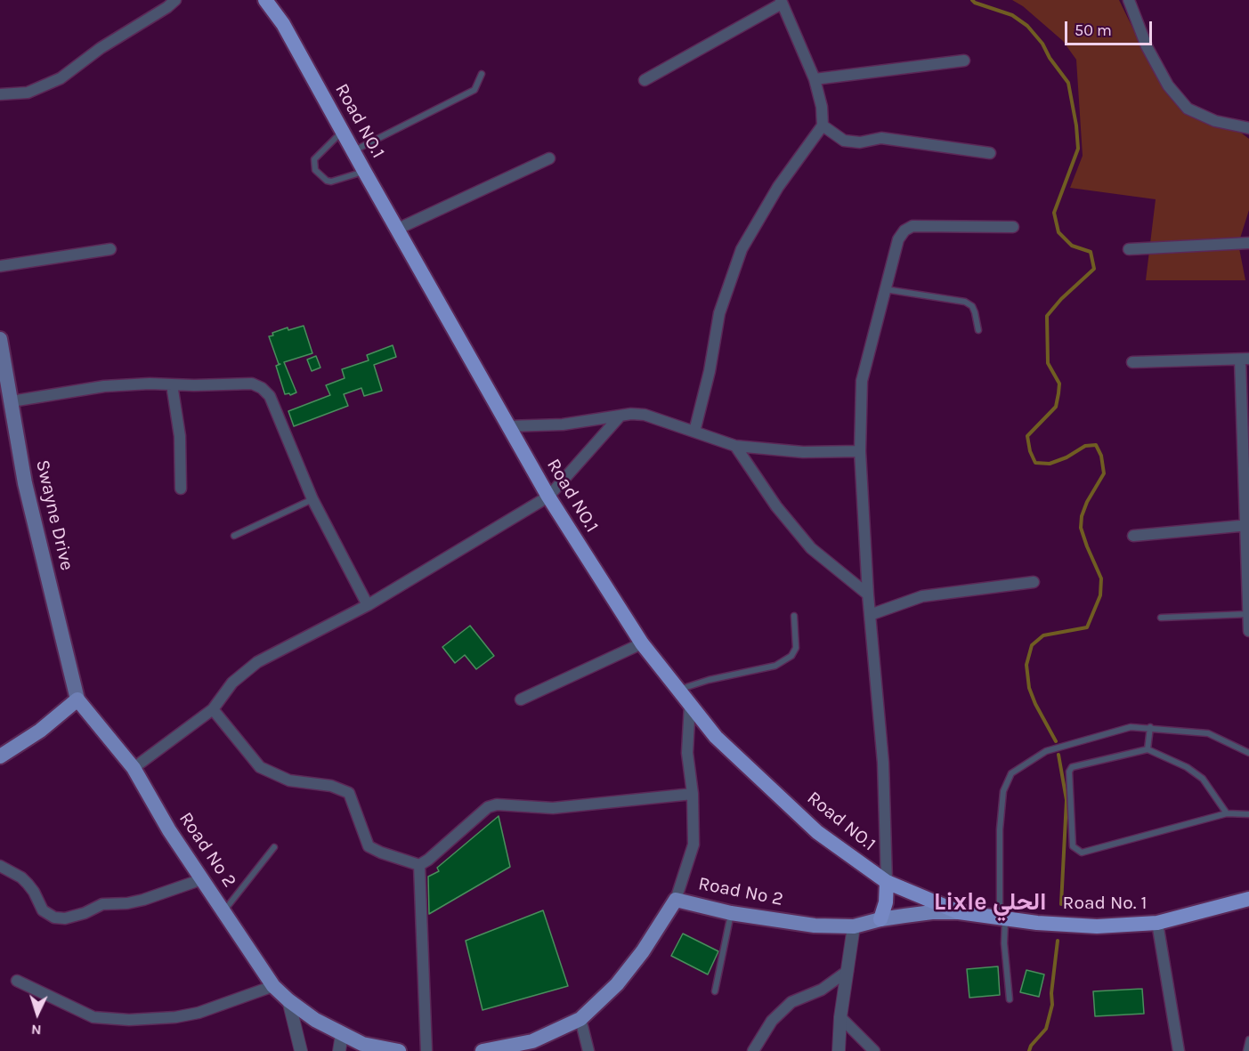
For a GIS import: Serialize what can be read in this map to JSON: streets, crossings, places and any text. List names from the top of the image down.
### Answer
{
  "streets": {
    "highway": ["Road NO.1", "Road No. 1"],
    "main road": ["Swayne Drive", "Road No 2"]
  },
  "crossings": [
    ["Road NO.1", "Road No 2"],
    ["Road NO.1", "Road No. 1"],
    ["Swayne Drive", "Road No 2"],
    ["Road No 2", "Road No. 1"]
  ],
  "districts": ["Lixle الحلي"],
  "scale_bar": "50 m",
  "north": "bottom"
}
